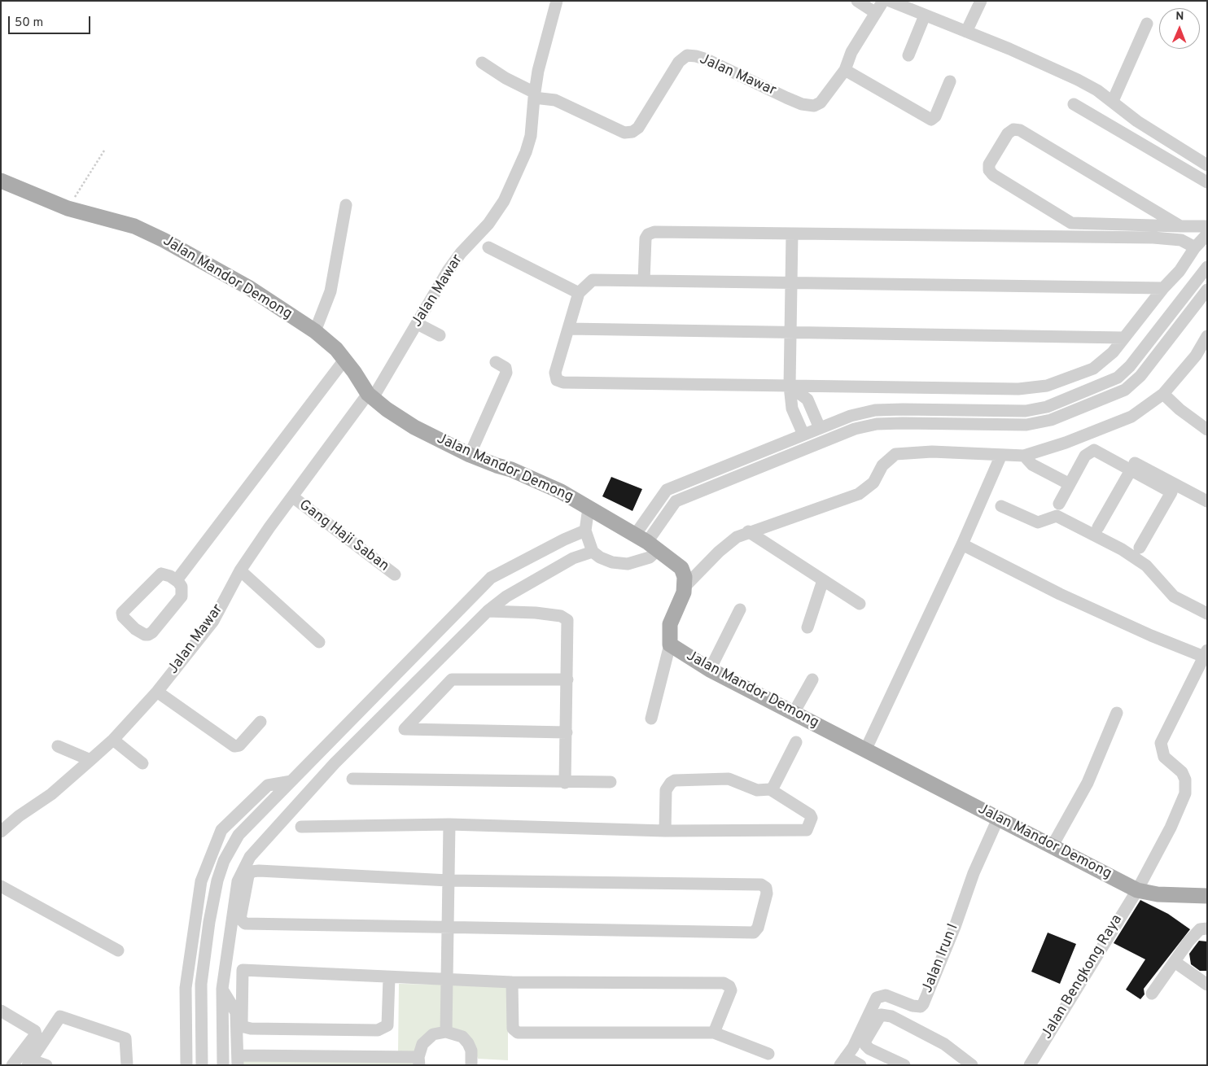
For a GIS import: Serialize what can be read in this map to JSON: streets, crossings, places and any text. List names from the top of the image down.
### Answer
{
  "streets": {
    "main road": ["Jalan Mandor Demong"],
    "street": [
      "Jalan Mawar",
      "Gang Haji Saban",
      "Jalan Irun I",
      "Jalan Bengkong Raya"
    ]
  },
  "crossings": [
    ["Jalan Mawar", "Jalan Mandor Demong"],
    ["Jalan Mawar", "Gang Haji Saban"],
    ["Jalan Mandor Demong", "Jalan Irun I"],
    ["Jalan Mandor Demong", "Jalan Bengkong Raya"]
  ],
  "scale_bar": "50 m",
  "north": "top"
}
